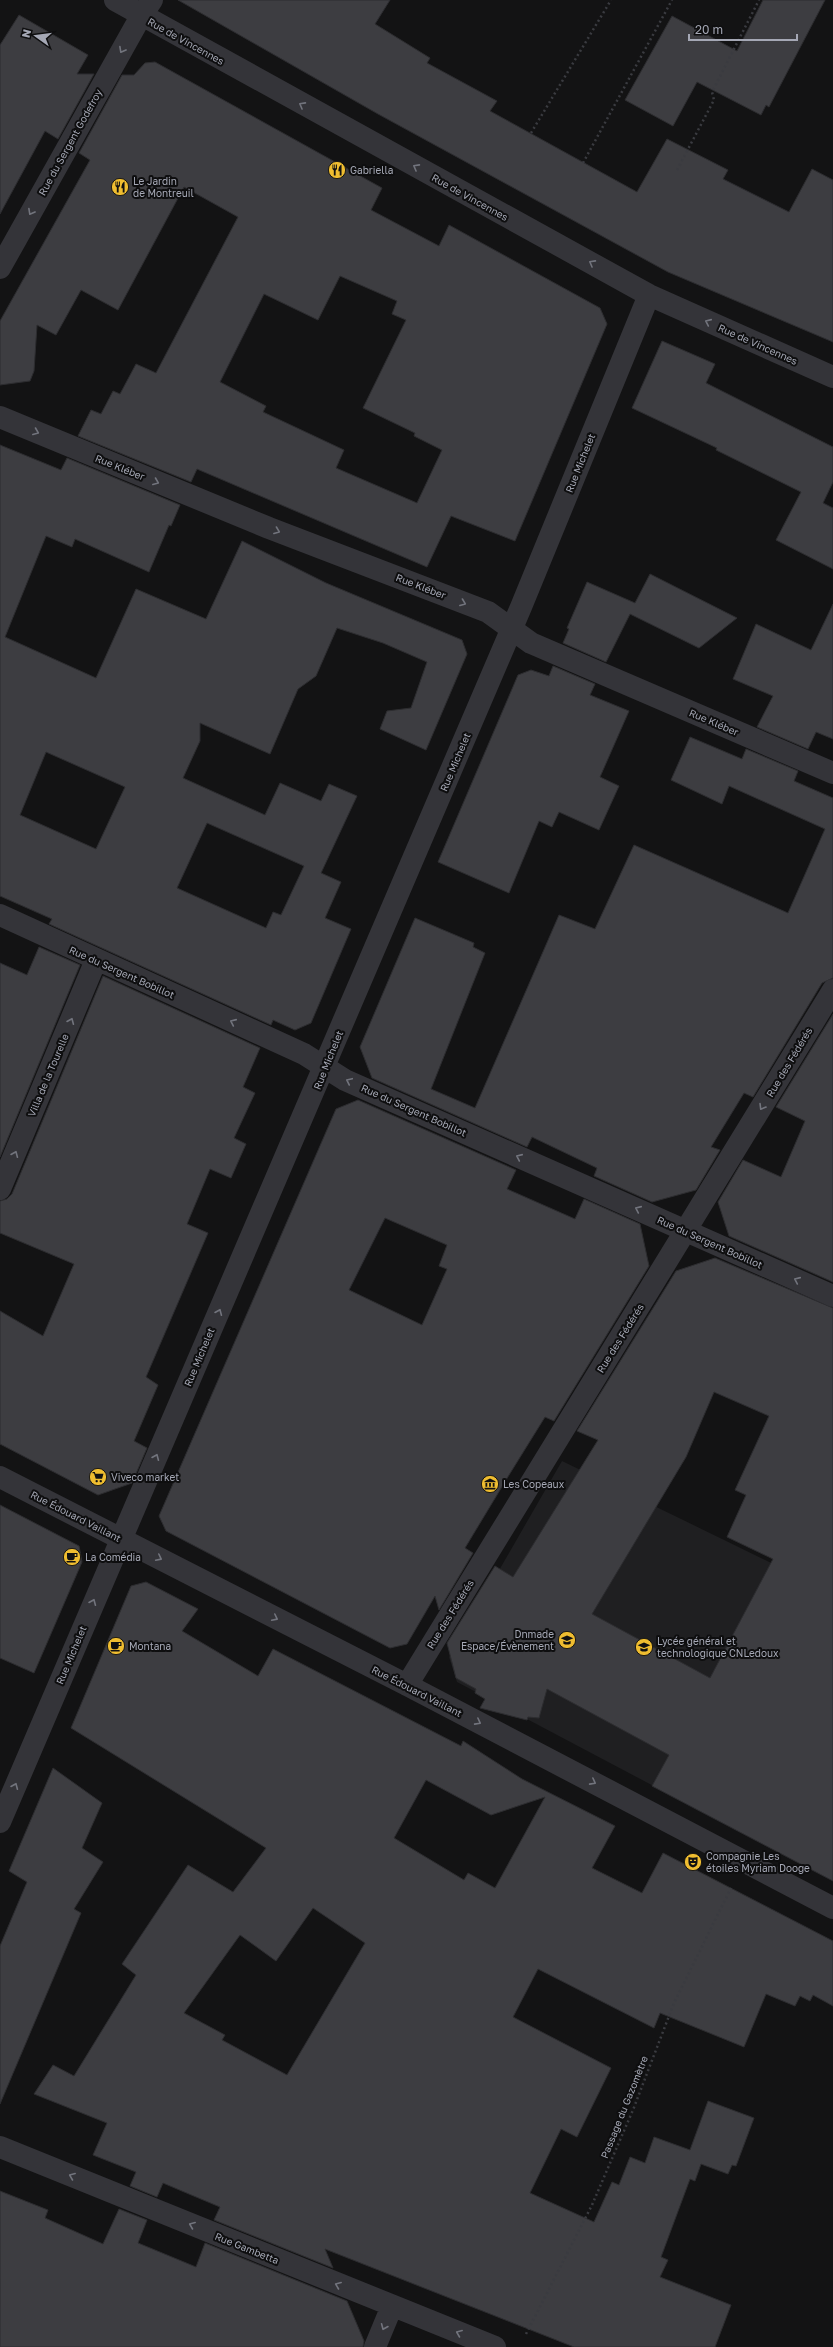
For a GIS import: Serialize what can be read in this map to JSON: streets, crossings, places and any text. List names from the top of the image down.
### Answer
{
  "streets": {
    "street": [
      "Rue de Vincennes",
      "Rue du Sergent Godefroy",
      "Rue Michelet",
      "Rue Kléber",
      "Rue du Sergent Bobillot",
      "Rue des Fédérés",
      "Villa de la Tourelle",
      "Rue Édouard Vaillant",
      "Rue Gambetta"
    ],
    "path": ["Passage du Gazomètre"]
  },
  "crossings": [
    ["Rue de Vincennes", "Rue du Sergent Godefroy"],
    ["Rue de Vincennes", "Rue Michelet"],
    ["Rue Michelet", "Rue Kléber"],
    ["Rue Michelet", "Rue du Sergent Bobillot"],
    ["Rue Michelet", "Rue Édouard Vaillant"],
    ["Rue du Sergent Bobillot", "Rue des Fédérés"],
    ["Rue du Sergent Bobillot", "Villa de la Tourelle"],
    ["Rue des Fédérés", "Rue Édouard Vaillant"]
  ],
  "one_way": [
    "Rue de Vincennes",
    "Rue du Sergent Godefroy",
    "Rue Michelet",
    "Rue Kléber",
    "Rue du Sergent Bobillot",
    "Villa de la Tourelle",
    "Rue Édouard Vaillant",
    "Rue Gambetta"
  ],
  "places": {
    "restaurant": ["Gabriella", "Le Jardin de Montreuil"],
    "supermarket": ["Viveco market"],
    "museum": ["Les Copeaux"],
    "cafe": ["La Comédia", "Montana"],
    "school or university": ["Dnmade Espace/Évènement", "Lycée général et technologique CNLedoux"],
    "theatre": ["Compagnie Les étoiles Myriam Dooge"]
  },
  "scale_bar": "20 m",
  "north": "left"
}
